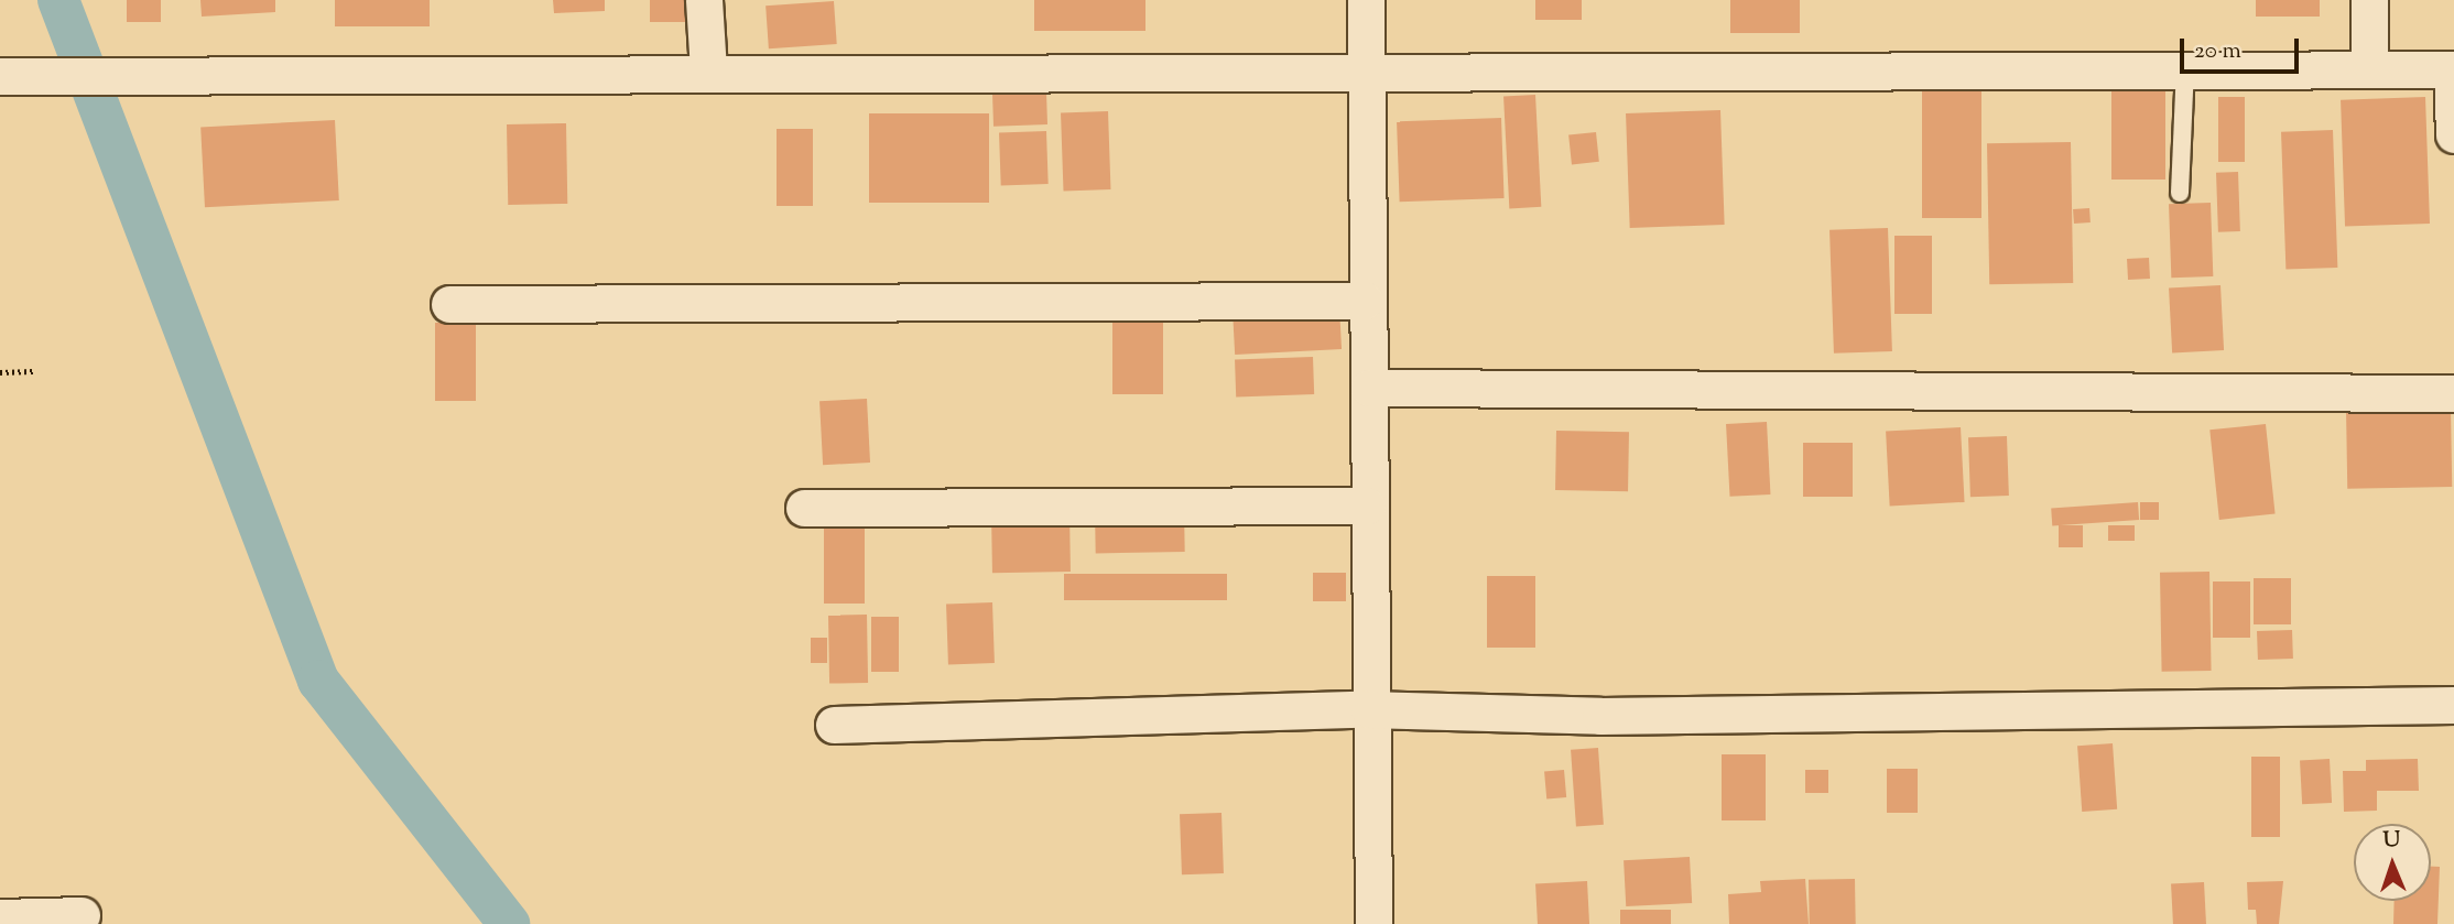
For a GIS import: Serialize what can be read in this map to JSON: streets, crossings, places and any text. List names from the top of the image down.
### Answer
{
  "scale_bar": "20 m",
  "north": "top"
}
